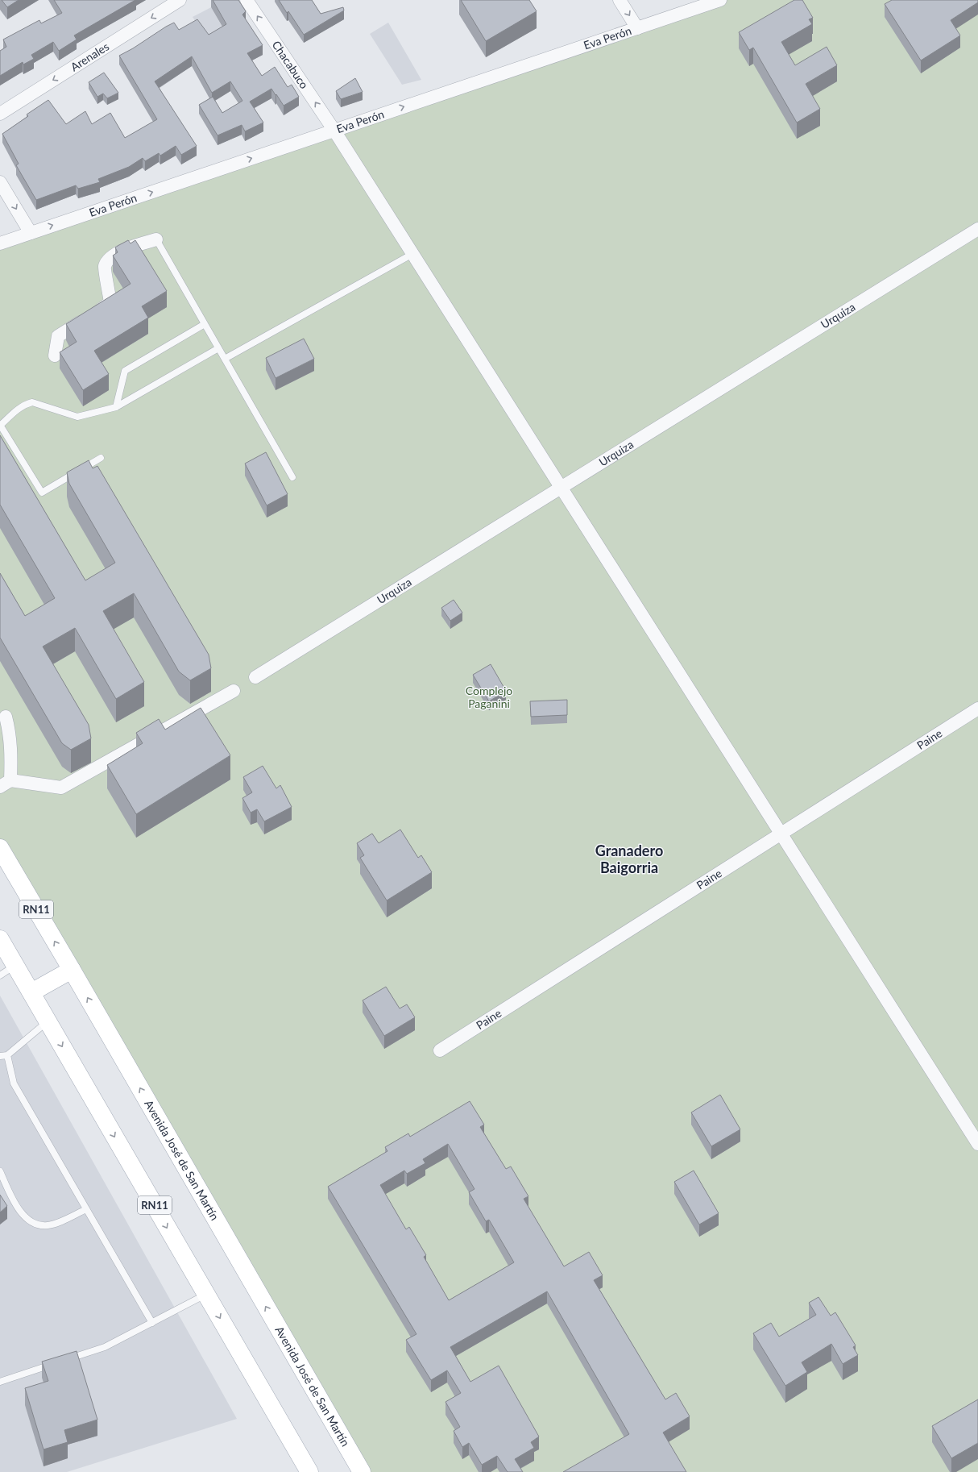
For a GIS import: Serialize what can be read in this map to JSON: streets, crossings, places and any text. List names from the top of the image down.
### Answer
{
  "streets": {
    "main road": ["RN11", "Avenida José de San Martín"],
    "street": [
      "Eva Perón",
      "Arenales",
      "Chacabuco",
      "Urquiza",
      "Paine"
    ]
  },
  "crossings": [
    ["Eva Perón", "Chacabuco"],
    ["Chacabuco", "Urquiza"],
    ["Chacabuco", "Paine"]
  ],
  "one_way": ["Eva Perón", "Arenales"],
  "districts": ["Granadero Baigorria"],
  "parks": ["Complejo Paganini"]
}
